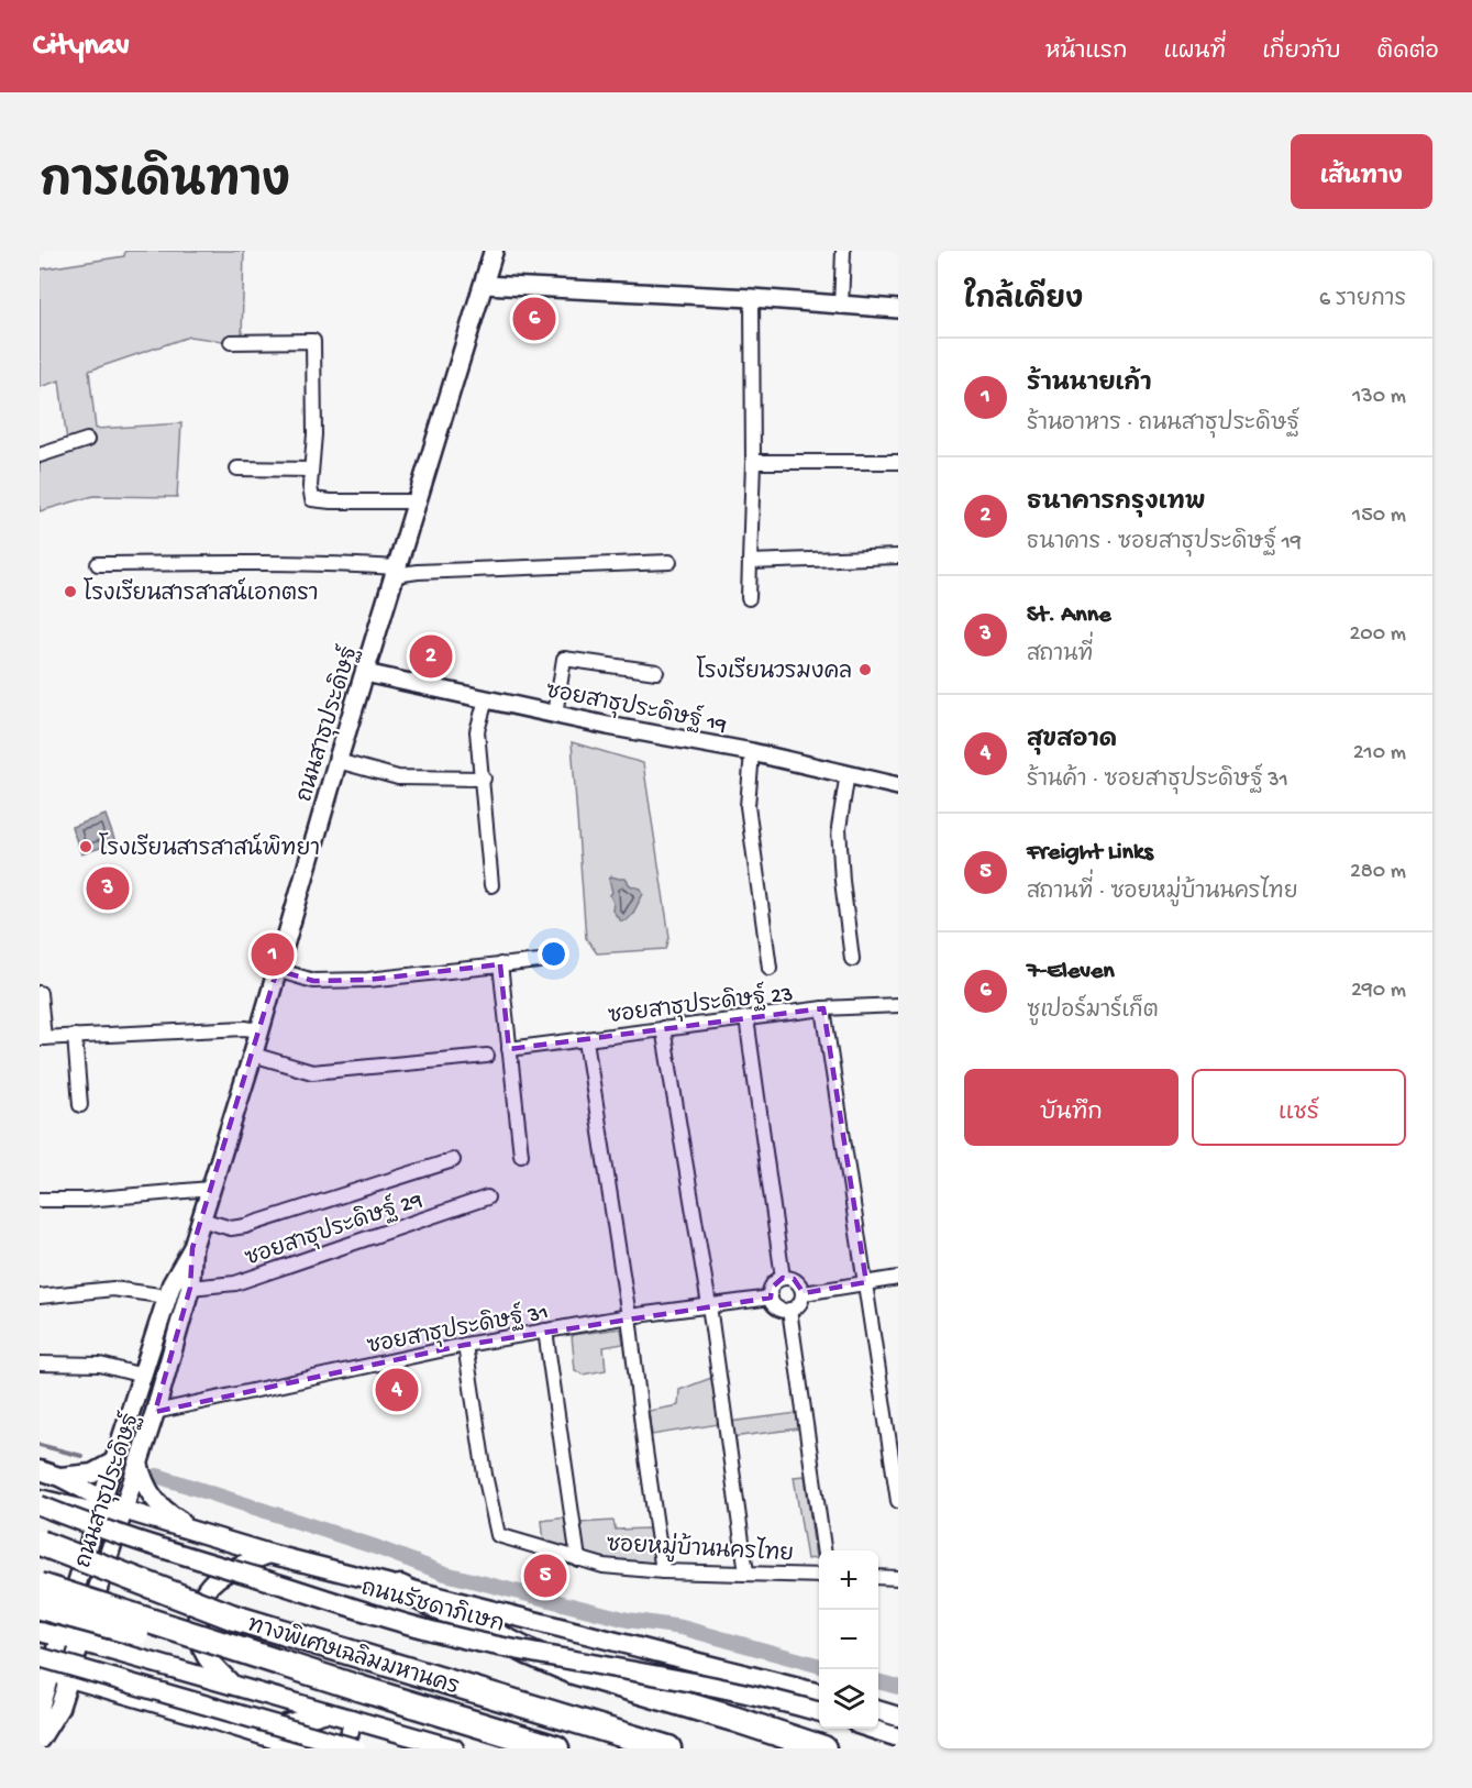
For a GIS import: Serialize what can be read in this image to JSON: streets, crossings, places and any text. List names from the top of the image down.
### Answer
{
  "streets": {
    "highway": ["ทางพิเศษเฉลิมมหานคร"],
    "main road": ["ถนนสาธุประดิษฐ์", "ถนนรัชดาภิเษก"],
    "street": [
      "ซอยสาธุประดิษฐ์ 19",
      "ซอยสาธุประดิษฐ์ 23",
      "ซอยสาธุประดิษฐ์ 29",
      "ซอยสาธุประดิษฐ์ 31",
      "ซอยหมู่บ้านนครไทย"
    ]
  },
  "crossings": [
    ["ซอยสาธุประดิษฐ์ 19", "ถนนสาธุประดิษฐ์"],
    ["ถนนสาธุประดิษฐ์", "ซอยสาธุประดิษฐ์ 29"],
    ["ถนนสาธุประดิษฐ์", "ซอยสาธุประดิษฐ์ 31"],
    ["ถนนสาธุประดิษฐ์", "ถนนรัชดาภิเษก"],
    ["ซอยสาธุประดิษฐ์ 31", "ซอยหมู่บ้านนครไทย"]
  ],
  "places": ["โรงเรียนสารสาสน์เอกตรา", "โรงเรียนวรมงคล", "โรงเรียนสารสาสน์พิทยา"],
  "page": {
    "header": "Citynav",
    "nav": [
      "หน้าแรก",
      "แผนที่",
      "เกี่ยวกับ",
      "ติดต่อ"
    ],
    "title": "การเดินทาง",
    "buttons": [
      "เส้นทาง",
      ["บันทึก", "แชร์"]
    ],
    "heading": ["ใกล้เคียง", "6 รายการ"],
    "pins": [
      "6",
      "2",
      "3",
      "1",
      "4",
      "5"
    ],
    "list": [
      {
        "mark": "1",
        "name": "ร้านนายเก้า",
        "note": "ร้านอาหาร · ถนนสาธุประดิษฐ์",
        "value": "130 m"
      },
      {
        "mark": "2",
        "name": "ธนาคารกรุงเทพ",
        "note": "ธนาคาร · ซอยสาธุประดิษฐ์ 19",
        "value": "150 m"
      },
      {
        "mark": "3",
        "name": "St. Anne",
        "note": "สถานที่",
        "value": "200 m"
      },
      {
        "mark": "4",
        "name": "สุขสอาด",
        "note": "ร้านค้า · ซอยสาธุประดิษฐ์ 31",
        "value": "210 m"
      },
      {
        "mark": "5",
        "name": "Freight Links",
        "note": "สถานที่ · ซอยหมู่บ้านนครไทย",
        "value": "280 m"
      },
      {
        "mark": "6",
        "name": "7-Eleven",
        "note": "ซูเปอร์มาร์เก็ต",
        "value": "290 m"
      }
    ],
    "map_buttons": ["+", "−"]
  }
}
